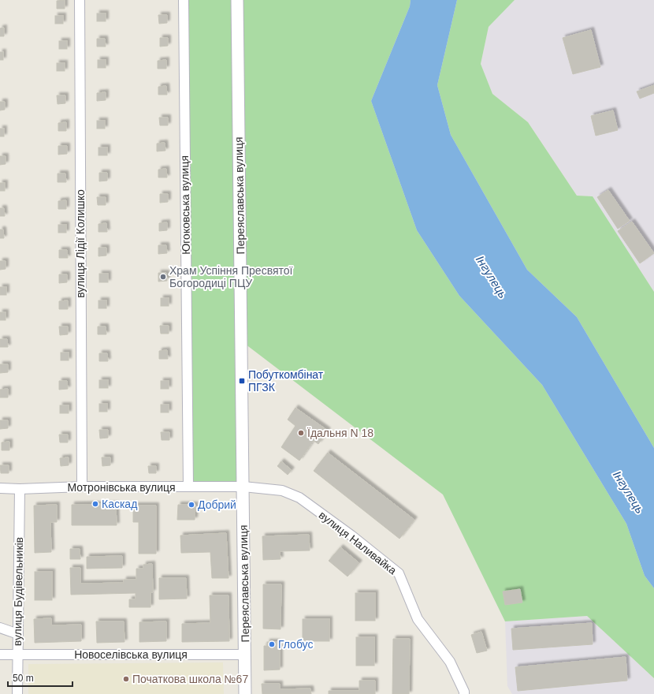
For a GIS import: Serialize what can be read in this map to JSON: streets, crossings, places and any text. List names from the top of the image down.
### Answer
{
  "streets": {
    "street": [
      "Переяславська вулиця",
      "Югоковська вулиця",
      "вулиця Лідії Колишко",
      "Мотронівська вулиця",
      "вулиця Наливайка",
      "вулиця Будівельників",
      "Новоселівська вулиця"
    ]
  },
  "crossings": [
    ["Переяславська вулиця", "Мотронівська вулиця"],
    ["Переяславська вулиця", "вулиця Наливайка"],
    ["Переяславська вулиця", "Новоселівська вулиця"],
    ["Югоковська вулиця", "Мотронівська вулиця"],
    ["вулиця Лідії Колишко", "Мотронівська вулиця"],
    ["Мотронівська вулиця", "вулиця Наливайка"],
    ["Мотронівська вулиця", "вулиця Будівельників"],
    ["вулиця Будівельників", "Новоселівська вулиця"]
  ],
  "water": ["Інгулець"],
  "places": {
    "other": [
      "Храм Успіння Пресвятої Богородиці ПЦУ",
      "Їдальня N 18",
      "Каскад",
      "Добрий",
      "Глобус",
      "Початкова школа №67"
    ],
    "transit": ["Побуткомбінат ПГЗК"]
  },
  "scale_bar": "50 m"
}
